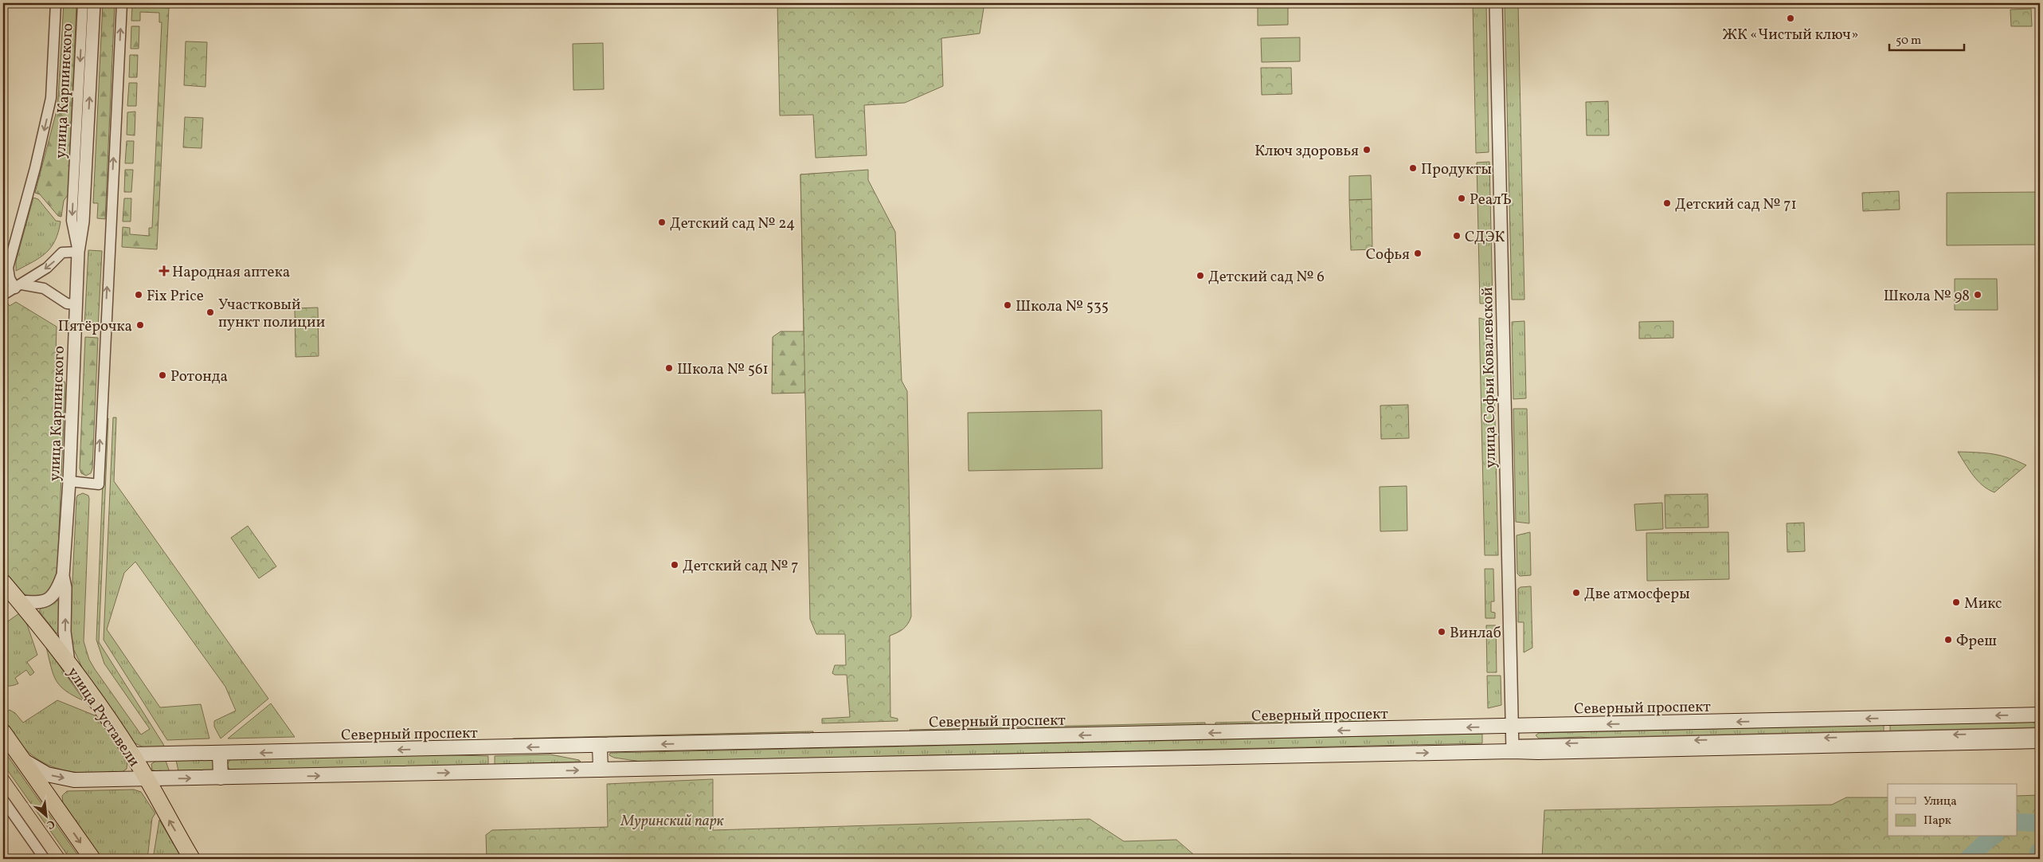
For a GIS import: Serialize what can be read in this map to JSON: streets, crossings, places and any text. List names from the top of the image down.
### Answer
{
  "streets": {
    "main road": ["Северный проспект", "улица Руставели"],
    "street": ["улица Карпинского", "улица Софьи Ковалевской"]
  },
  "crossings": [
    ["улица Карпинского", "улица Руставели"],
    ["улица Софьи Ковалевской", "Северный проспект"],
    ["Северный проспект", "улица Руставели"]
  ],
  "parks": ["Муринский парк"],
  "places": {
    "other": [
      "ЖК «Чистый ключ»",
      "Ключ здоровья",
      "Продукты",
      "РеалЪ",
      "Детский сад № 71",
      "Детский сад № 24",
      "СДЭК",
      "Софья",
      "Детский сад № 6",
      "Fix Price",
      "Школа № 98",
      "Школа № 535",
      "Участковый пункт полиции",
      "Пятёрочка",
      "Школа № 561",
      "Ротонда",
      "Детский сад № 7",
      "Две атмосферы",
      "Микс",
      "Винлаб",
      "Фреш"
    ],
    "health": ["Народная аптека"]
  },
  "legend": ["Улица", "Парк"],
  "scale_bar": "50 m",
  "north": "bottom right"
}
